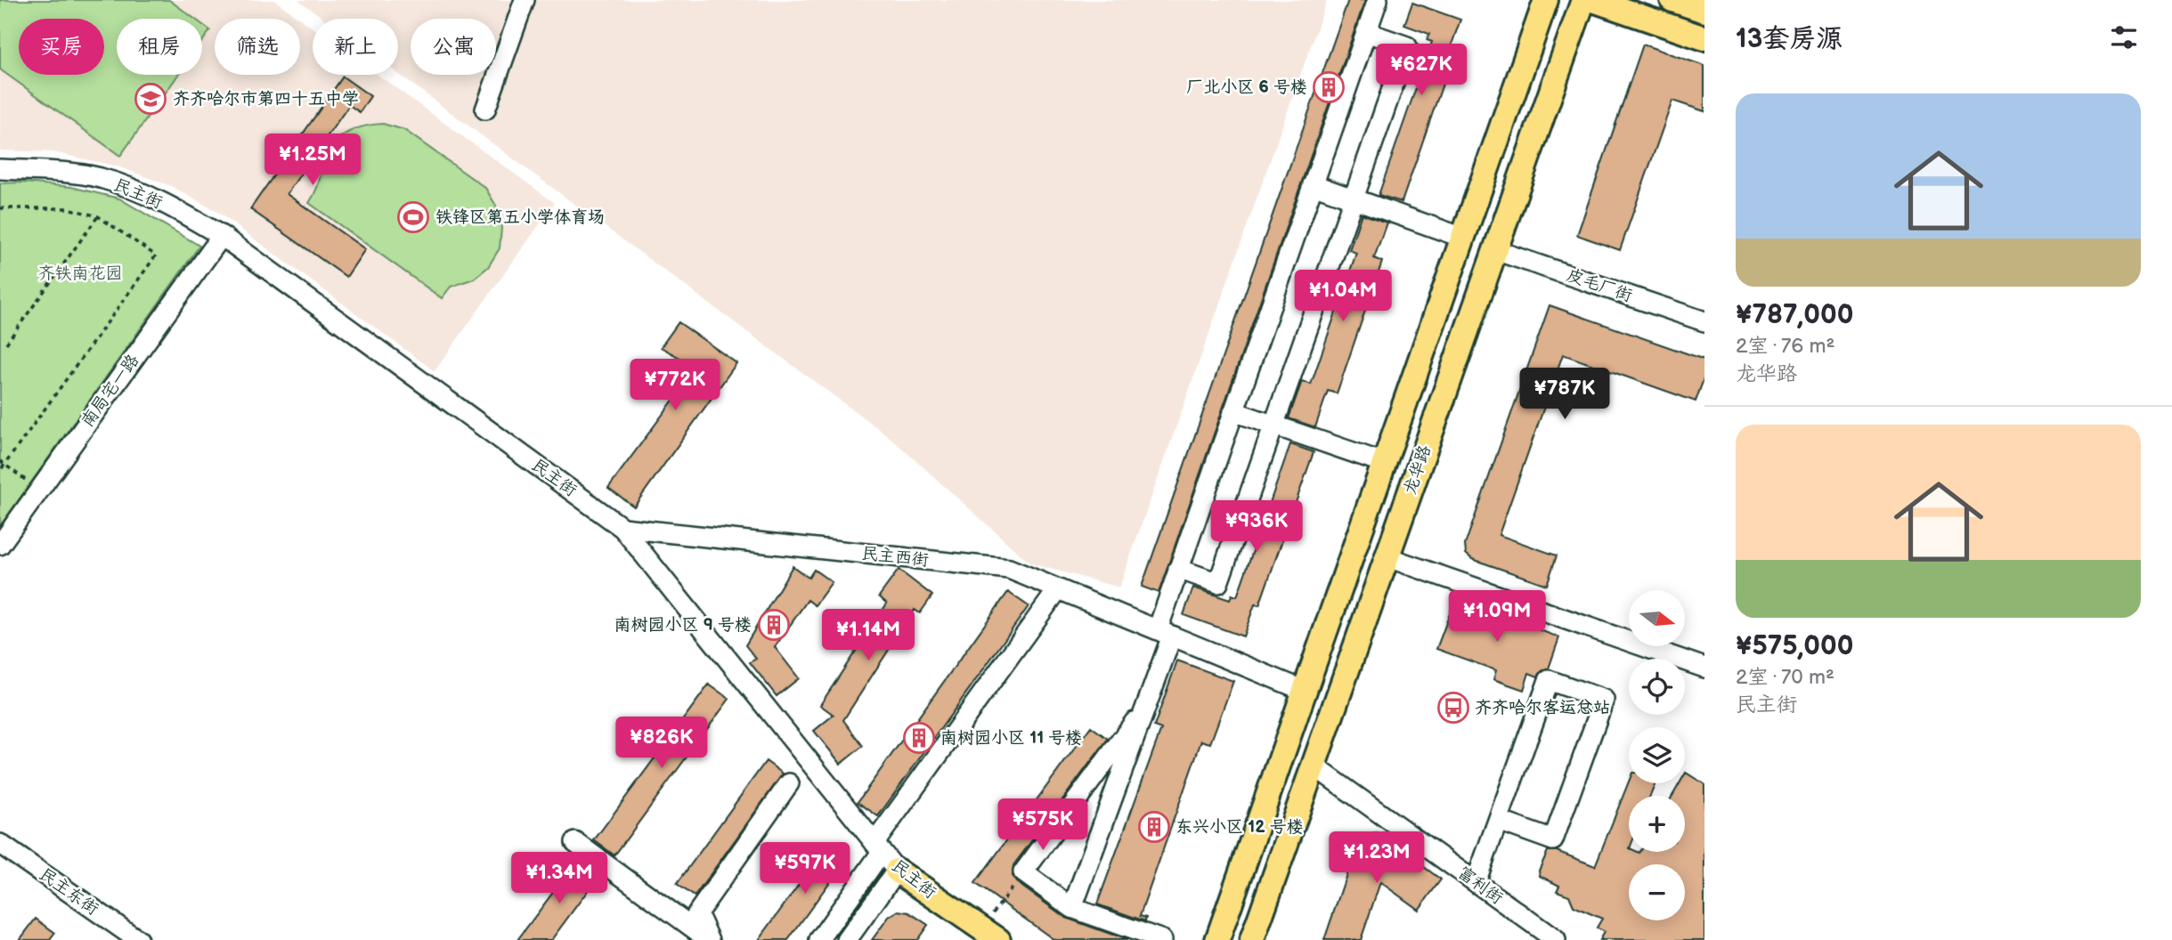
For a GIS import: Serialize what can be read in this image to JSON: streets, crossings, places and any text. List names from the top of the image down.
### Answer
{
  "streets": {
    "main road": ["民主街", "龙华路"],
    "street": [
      "皮毛厂街",
      "南局宅一路",
      "民主西街",
      "富利街",
      "民主东街"
    ]
  },
  "crossings": [
    ["民主街", "南局宅一路"],
    ["民主街", "民主西街"],
    ["皮毛厂街", "龙华路"],
    ["龙华路", "民主西街"],
    ["龙华路", "富利街"]
  ],
  "parks": ["齐铁南花园"],
  "places": {
    "building": [
      "厂北小区 6 号楼",
      "南树园小区 9 号楼",
      "南树园小区 11 号楼",
      "东兴小区 12 号楼"
    ],
    "school or university": ["齐齐哈尔市第四十五中学"],
    "sports": ["铁锋区第五小学体育场"],
    "bus stop": ["齐齐哈尔客运总站"]
  },
  "north": "right",
  "page": {
    "heading": "13套房源",
    "chip": [
      "买房",
      "租房",
      "筛选",
      "新上",
      "公寓"
    ],
    "price": [
      "¥627K",
      "¥1.25M",
      "¥1.04M",
      "¥772K",
      "¥787K",
      "¥936K",
      "¥1.09M",
      "¥1.14M",
      "¥826K",
      "¥575K",
      "¥1.23M",
      "¥597K",
      "¥1.34M"
    ],
    "list": [
      {
        "name": "¥787,000",
        "note": "2室 · 76 m² · 龙华路"
      },
      {
        "name": "¥575,000",
        "note": "2室 · 70 m² · 民主街"
      }
    ],
    "map_buttons": ["+", "−"]
  }
}
